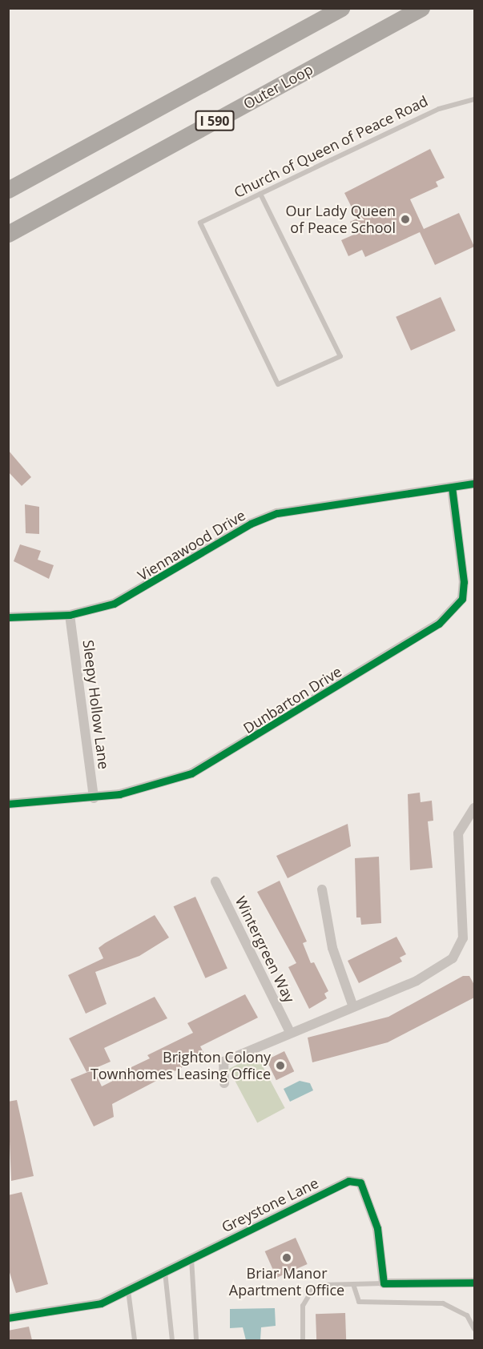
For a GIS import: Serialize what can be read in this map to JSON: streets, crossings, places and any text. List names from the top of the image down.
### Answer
{
  "streets": {
    "highway": ["Outer Loop", "I 590"],
    "street": [
      "Viennawood Drive",
      "Dunbarton Drive",
      "Sleepy Hollow Lane",
      "Wintergreen Way",
      "Greystone Lane"
    ],
    "lane": ["Church of Queen of Peace Road"]
  },
  "crossings": [
    ["Viennawood Drive", "Dunbarton Drive"],
    ["Viennawood Drive", "Sleepy Hollow Lane"],
    ["Dunbarton Drive", "Sleepy Hollow Lane"]
  ],
  "places": ["Our Lady Queen of Peace School", "Brighton Colony Townhomes Leasing Office", "Briar Manor Apartment Office"]
}
